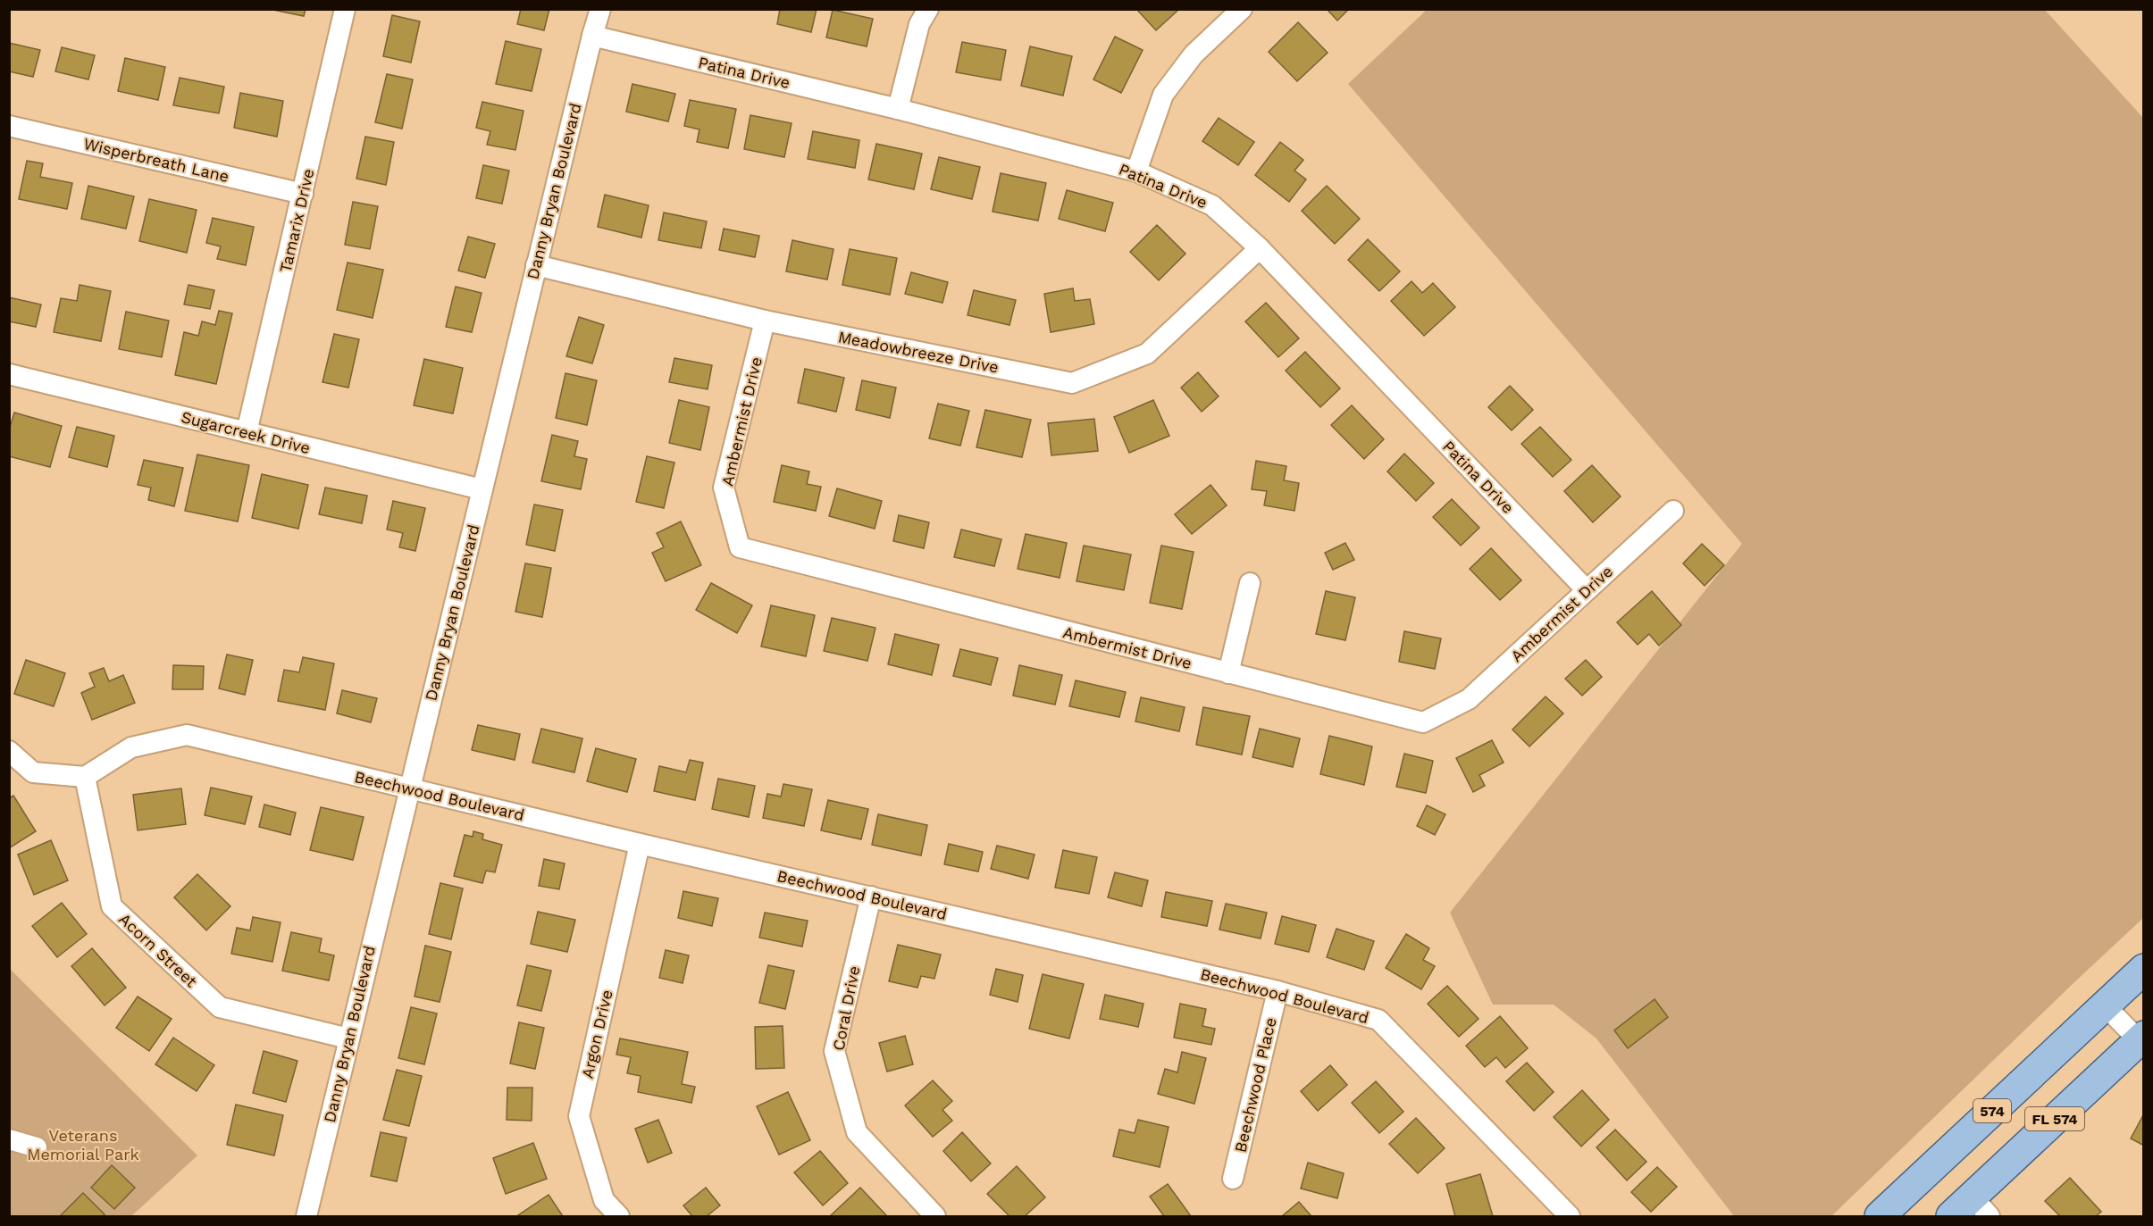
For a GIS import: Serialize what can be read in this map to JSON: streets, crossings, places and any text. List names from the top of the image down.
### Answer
{
  "streets": {
    "main road": ["574", "FL 574"],
    "street": [
      "Patina Drive",
      "Wisperbreath Lane",
      "Danny Bryan Boulevard",
      "Tamarix Drive",
      "Meadowbreeze Drive",
      "Ambermist Drive",
      "Sugarcreek Drive",
      "Beechwood Boulevard",
      "Acorn Street",
      "Coral Drive",
      "Argon Drive",
      "Beechwood Place"
    ]
  },
  "crossings": [
    ["Patina Drive", "Danny Bryan Boulevard"],
    ["Patina Drive", "Meadowbreeze Drive"],
    ["Patina Drive", "Ambermist Drive"],
    ["Wisperbreath Lane", "Tamarix Drive"],
    ["Danny Bryan Boulevard", "Meadowbreeze Drive"],
    ["Danny Bryan Boulevard", "Sugarcreek Drive"],
    ["Danny Bryan Boulevard", "Beechwood Boulevard"],
    ["Danny Bryan Boulevard", "Acorn Street"],
    ["Tamarix Drive", "Sugarcreek Drive"],
    ["Meadowbreeze Drive", "Ambermist Drive"],
    ["Beechwood Boulevard", "Acorn Street"],
    ["Beechwood Boulevard", "Coral Drive"],
    ["Beechwood Boulevard", "Argon Drive"],
    ["Beechwood Boulevard", "Beechwood Place"]
  ],
  "parks": ["Veterans Memorial Park"]
}
